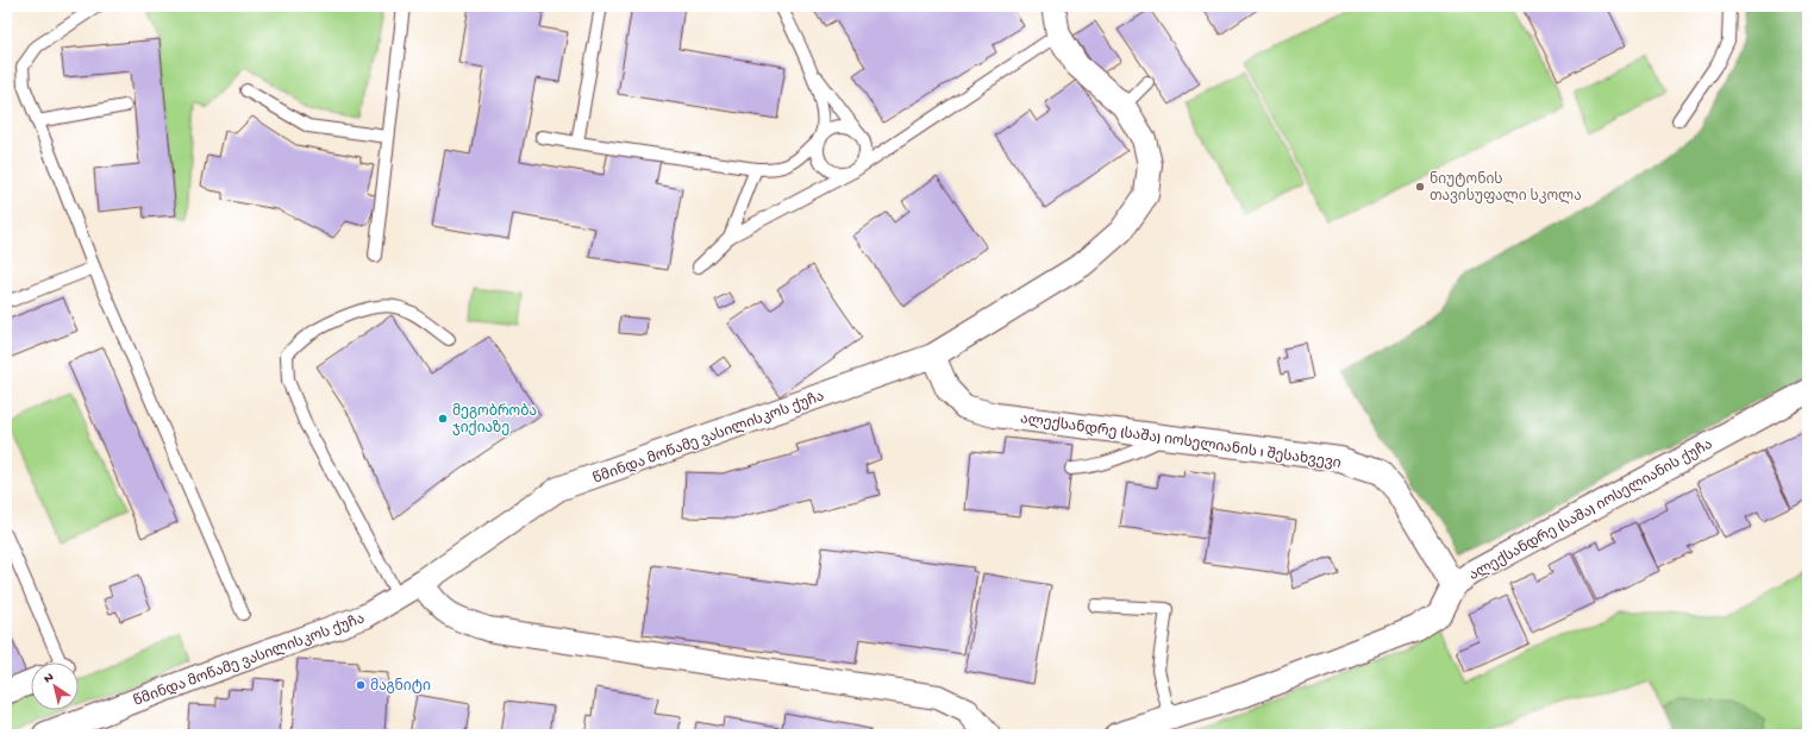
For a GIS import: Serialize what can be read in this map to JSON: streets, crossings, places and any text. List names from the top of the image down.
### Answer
{
  "streets": {
    "street": ["წმინდა მოწამე ვასილისკოს ქუჩა", "ალექსანდრე (საშა) იოსელიანის I შესახვევი", "ალექსანდრე (საშა) იოსელიანის ქუჩა"]
  },
  "crossings": [
    ["წმინდა მოწამე ვასილისკოს ქუჩა", "ალექსანდრე (საშა) იოსელიანის I შესახვევი"],
    ["ალექსანდრე (საშა) იოსელიანის I შესახვევი", "ალექსანდრე (საშა) იოსელიანის ქუჩა"]
  ],
  "places": ["ნიუტონის თავისუფალი სკოლა", "მეგობრობა ჯიქიაზე", "მაგნიტი"],
  "north": "top left"
}
